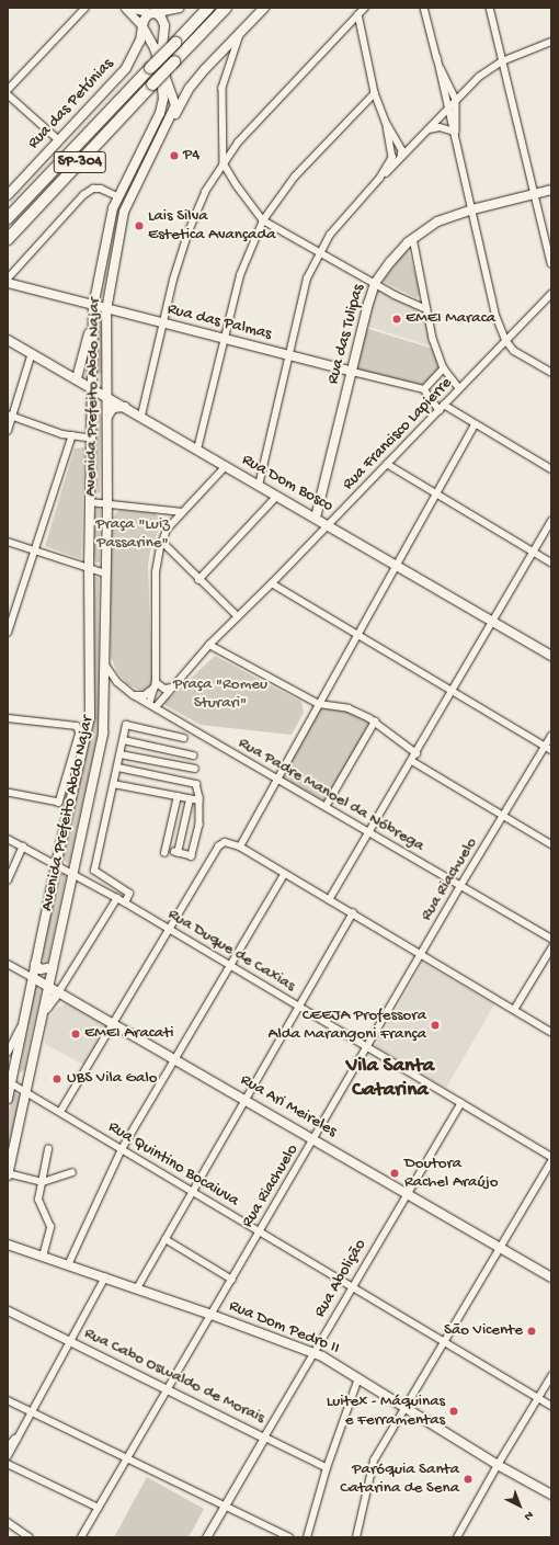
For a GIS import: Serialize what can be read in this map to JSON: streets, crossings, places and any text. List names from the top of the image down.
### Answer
{
  "streets": {
    "highway": ["SP-304"],
    "main road": [
      "Rua das Petúnias",
      "Rua das Palmas",
      "Rua das Tulipas",
      "Avenida Prefeito Abdo Najar",
      "Rua Dom Bosco",
      "Rua Ari Meireles",
      "Rua Dom Pedro II"
    ],
    "street": [
      "Rua Francisco Lapierre",
      "Rua Padre Manoel da Nóbrega",
      "Rua Riachuelo",
      "Rua Duque de Caxias",
      "Rua Quintino Bocaiuva",
      "Rua Abolição",
      "Rua Cabo Oswaldo de Morais"
    ]
  },
  "crossings": [
    ["Rua das Petúnias", "Avenida Prefeito Abdo Najar"],
    ["Rua das Palmas", "Rua das Tulipas"],
    ["Rua das Palmas", "Avenida Prefeito Abdo Najar"],
    ["Rua das Tulipas", "Rua Dom Bosco"],
    ["Avenida Prefeito Abdo Najar", "Rua Dom Bosco"],
    ["Avenida Prefeito Abdo Najar", "Rua Padre Manoel da Nóbrega"],
    ["Avenida Prefeito Abdo Najar", "Rua Duque de Caxias"],
    ["Avenida Prefeito Abdo Najar", "Rua Ari Meireles"],
    ["Avenida Prefeito Abdo Najar", "Rua Quintino Bocaiuva"],
    ["Rua Francisco Lapierre", "Rua Dom Bosco"],
    ["Rua Francisco Lapierre", "Rua Padre Manoel da Nóbrega"],
    ["Rua Padre Manoel da Nóbrega", "Rua Riachuelo"],
    ["Rua Riachuelo", "Rua Duque de Caxias"],
    ["Rua Riachuelo", "Rua Ari Meireles"],
    ["Rua Riachuelo", "Rua Quintino Bocaiuva"],
    ["Rua Riachuelo", "Rua Dom Pedro II"],
    ["Rua Riachuelo", "Rua Cabo Oswaldo de Morais"],
    ["Rua Duque de Caxias", "Rua Abolição"],
    ["Rua Ari Meireles", "Rua Abolição"],
    ["Rua Quintino Bocaiuva", "Rua Abolição"],
    ["Rua Abolição", "Rua Dom Pedro II"],
    ["Rua Abolição", "Rua Cabo Oswaldo de Morais"]
  ],
  "districts": ["Vila Santa Catarina"],
  "parks": ["Praça \"Luiz Passarine\"", "Praça \"Romeu Sturari\""],
  "places": [
    "P4",
    "Lais Silva Estetica Avançada",
    "EMEI Maraca",
    "CEEJA Professora Alda Marangoni França",
    "EMEI Aracati",
    "UBS Vila Galo",
    "Doutora Rachel Araújo",
    "São Vicente",
    "Luitex - Máquinas e Ferramentas",
    "Paróquia Santa Catarina de Sena"
  ],
  "north": "bottom right"
}
